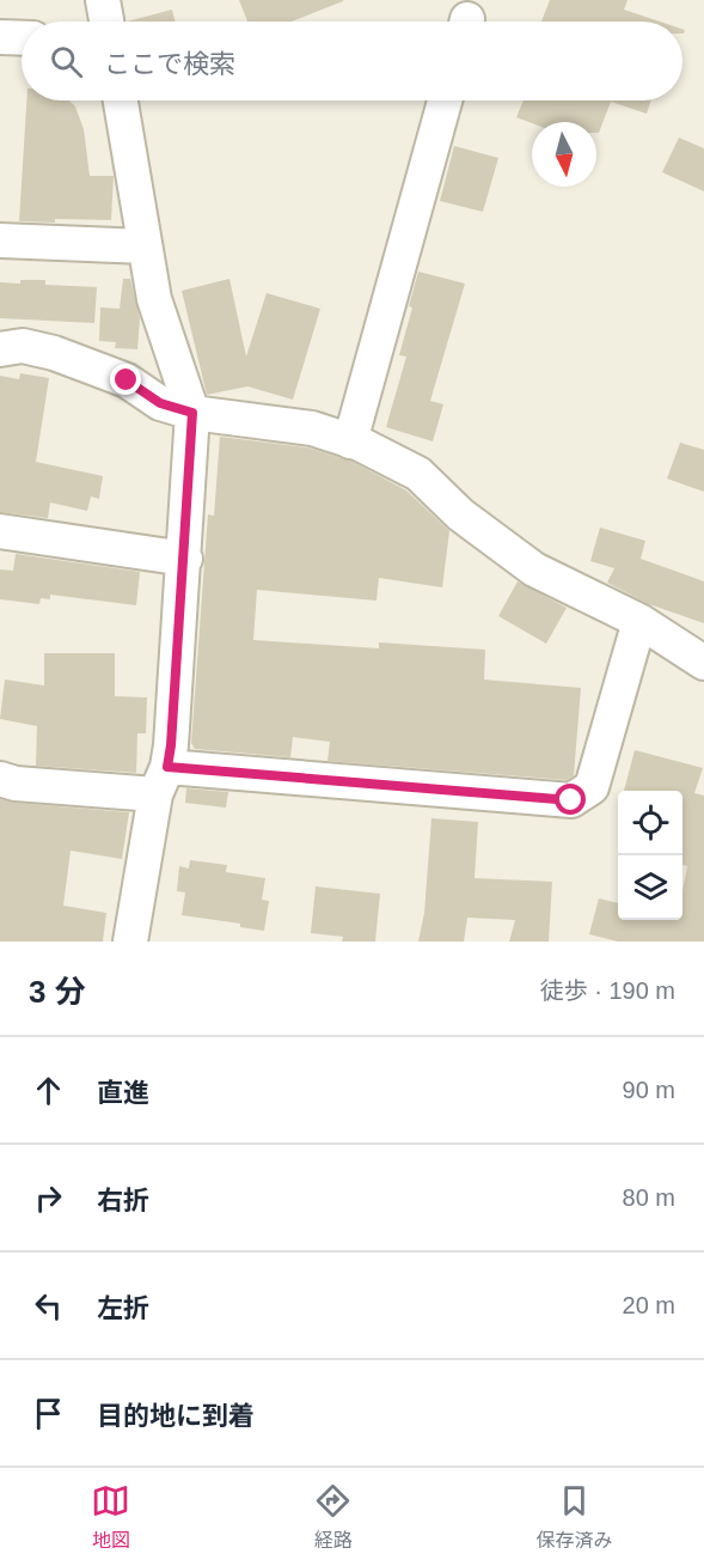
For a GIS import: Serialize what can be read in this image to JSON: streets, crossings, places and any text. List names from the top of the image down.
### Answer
{
  "north": "bottom",
  "page": {
    "search": "ここで検索",
    "heading": ["3 分", "徒歩 · 190 m"],
    "list": [
      ["直進", "90 m"],
      ["右折", "80 m"],
      ["左折", "20 m"],
      "目的地に到着"
    ],
    "nav": ["地図", "経路", "保存済み"]
  }
}
